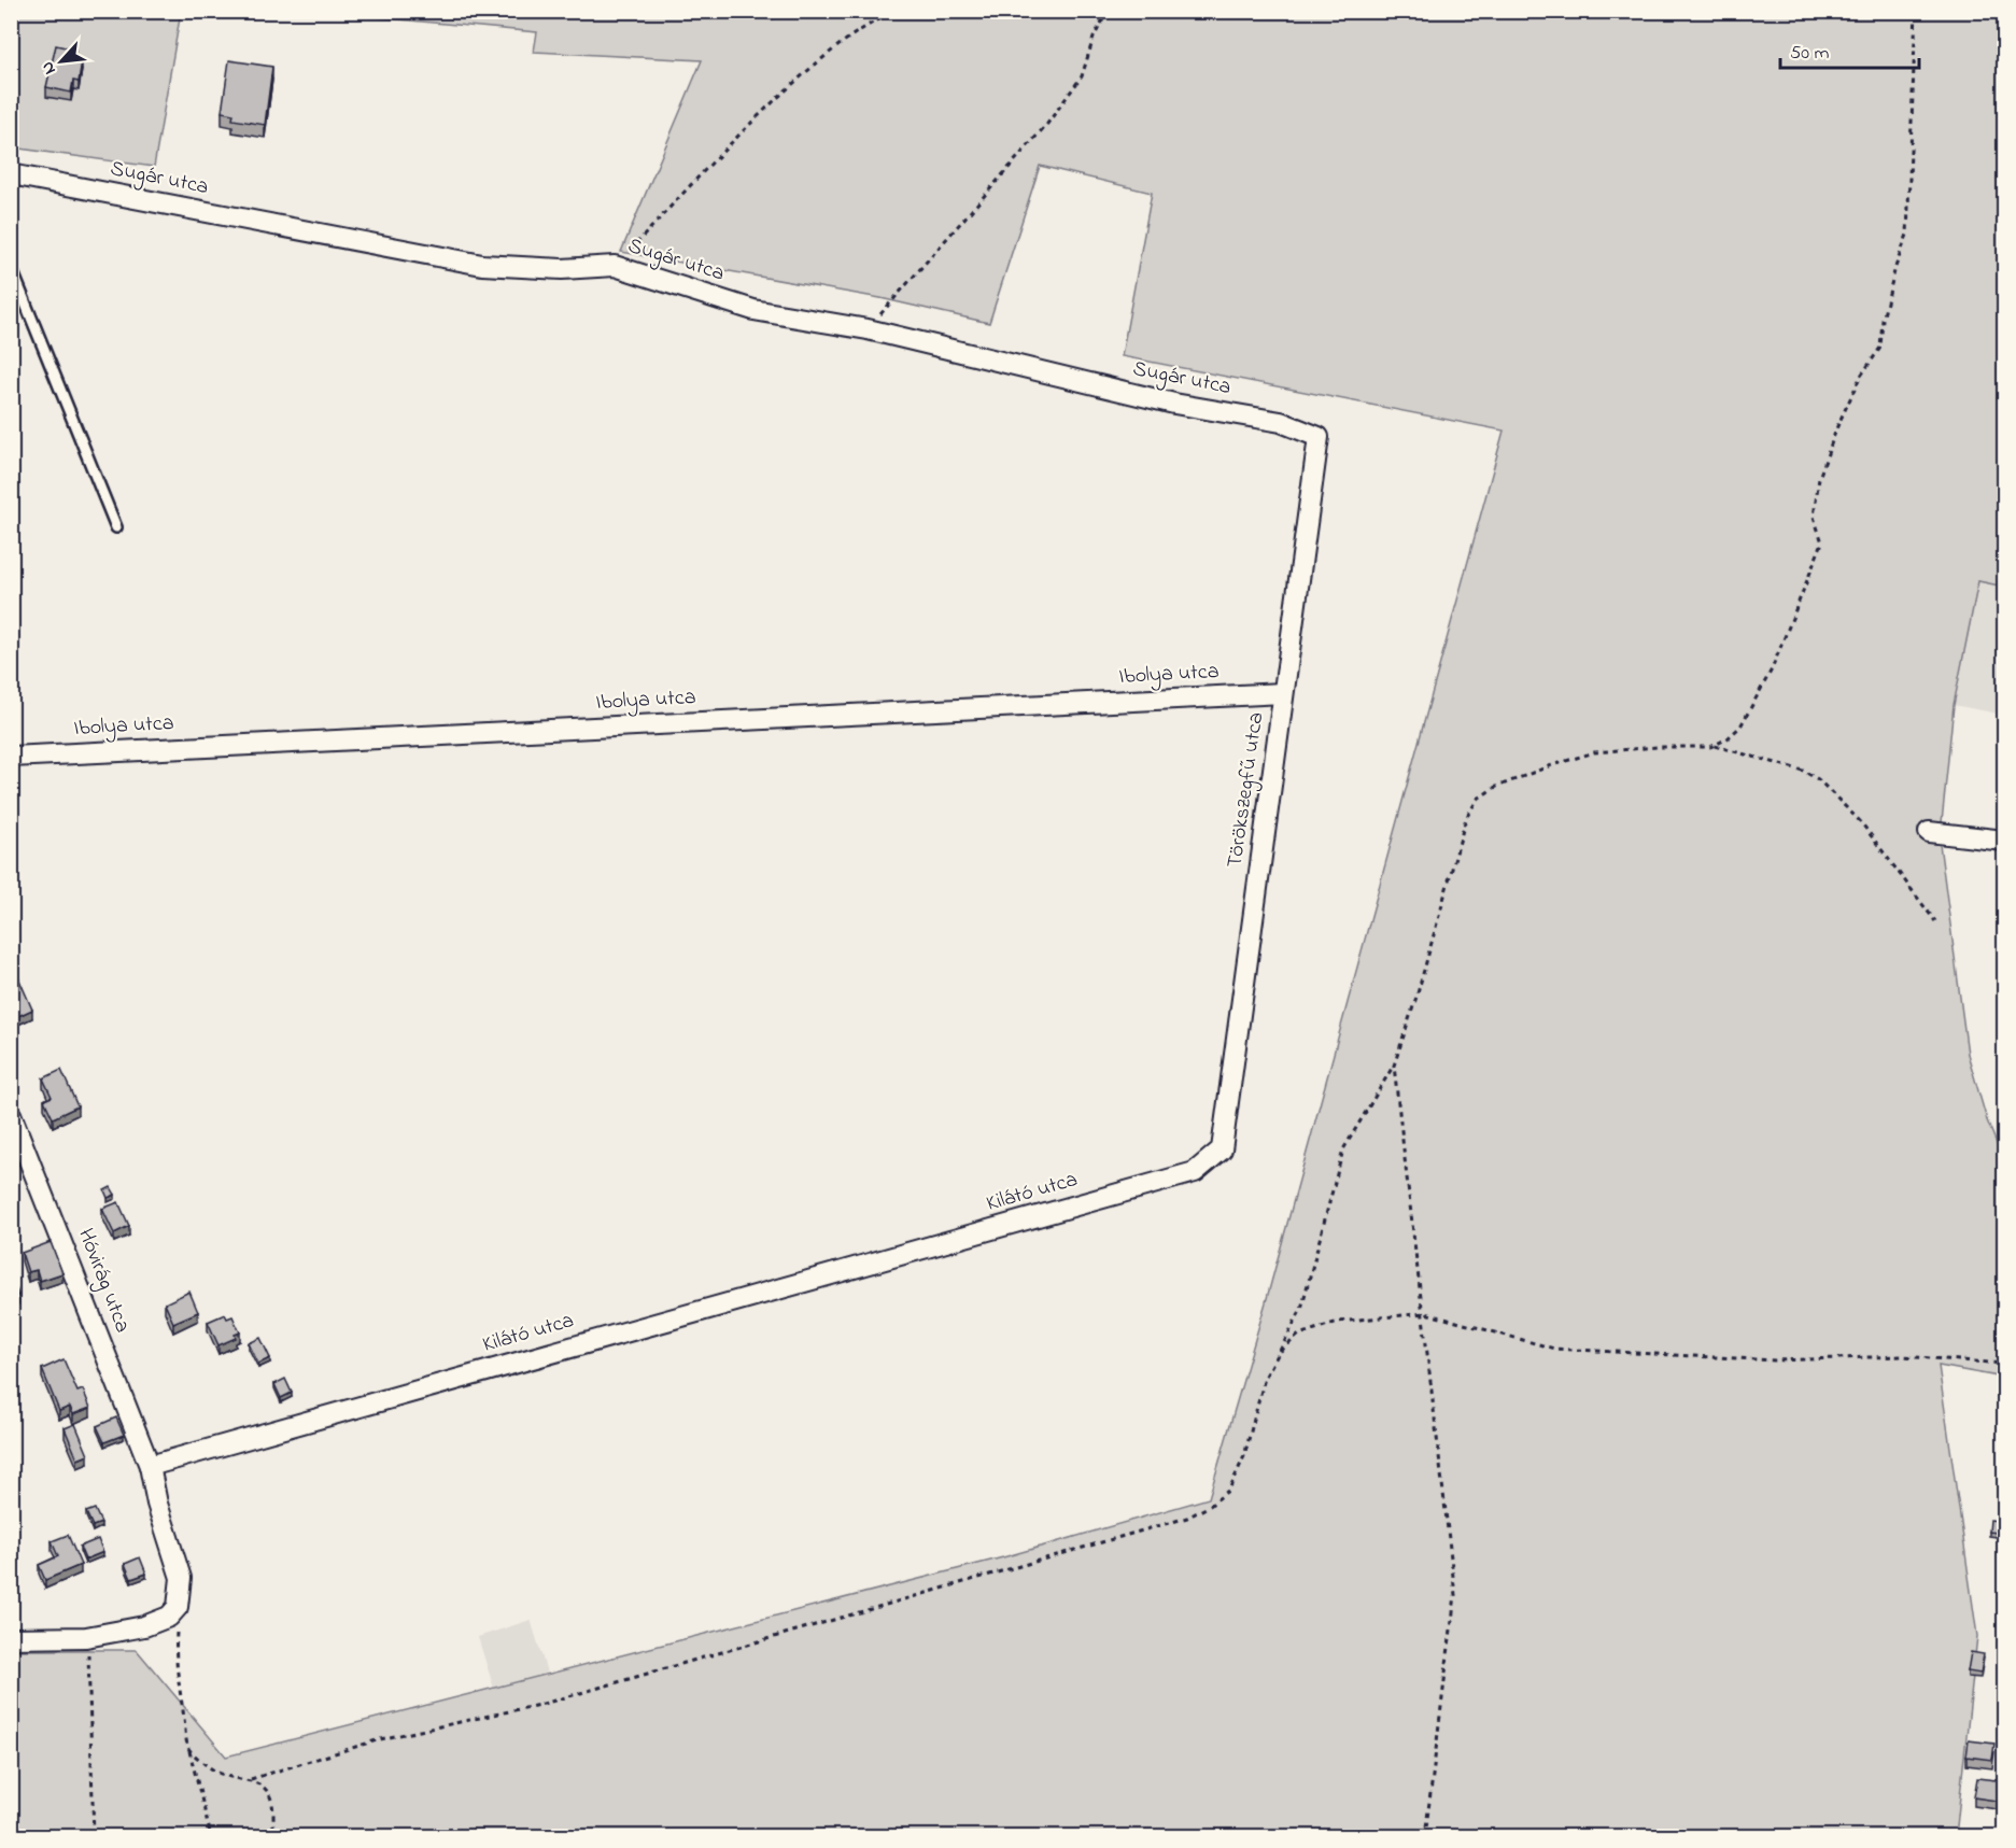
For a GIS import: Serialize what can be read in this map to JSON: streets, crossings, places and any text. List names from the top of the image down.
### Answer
{
  "streets": {
    "street": [
      "Sugár utca",
      "Ibolya utca",
      "Törökszegfű utca",
      "Kilátó utca",
      "Hóvirág utca"
    ]
  },
  "crossings": [
    ["Sugár utca", "Törökszegfű utca"],
    ["Ibolya utca", "Törökszegfű utca"],
    ["Törökszegfű utca", "Kilátó utca"],
    ["Kilátó utca", "Hóvirág utca"]
  ],
  "scale_bar": "50 m",
  "north": "bottom left"
}
